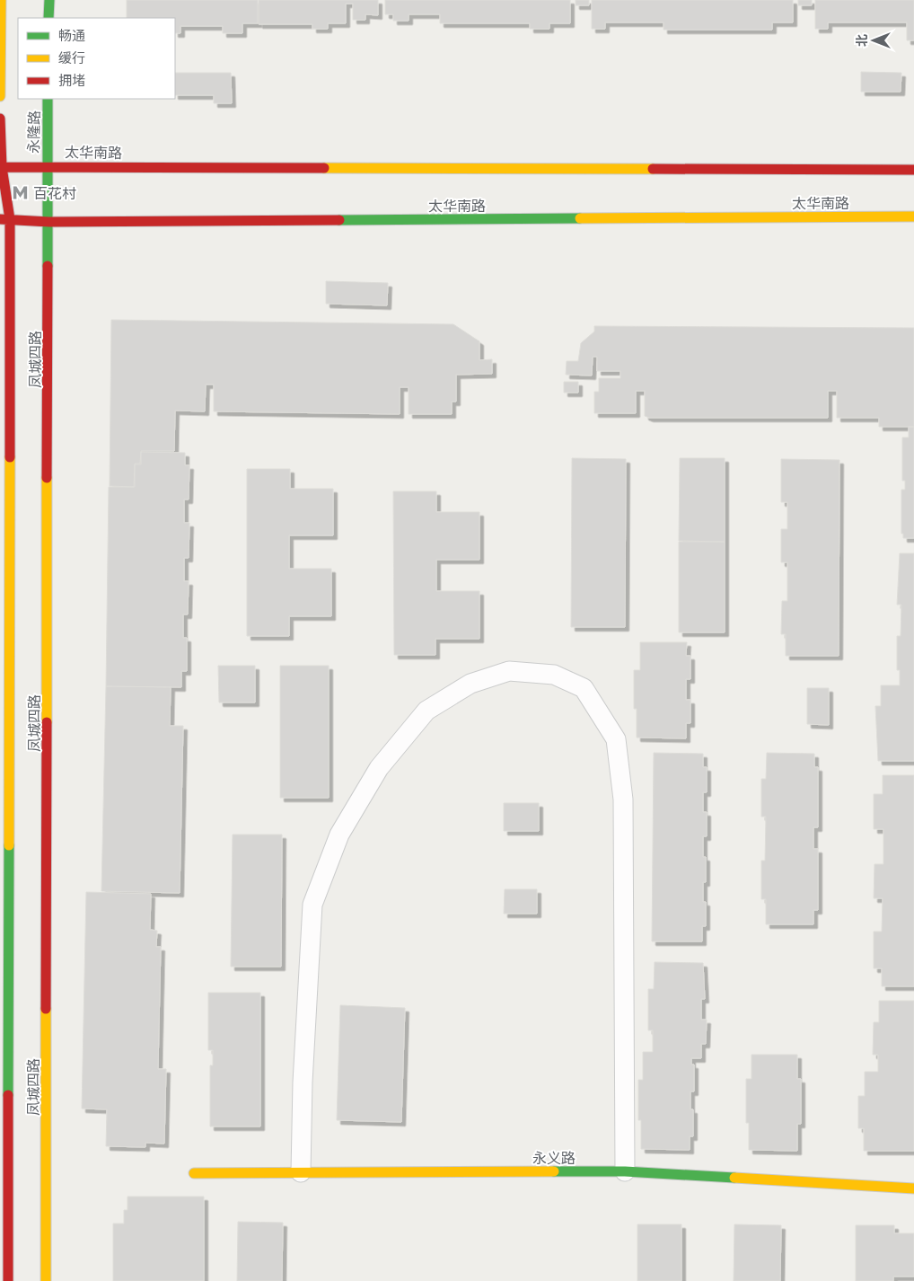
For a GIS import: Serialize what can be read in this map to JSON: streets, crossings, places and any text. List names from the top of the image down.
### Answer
{
  "streets": {
    "street": [
      "永隆路",
      "太华南路",
      "凤城四路",
      "永义路"
    ]
  },
  "crossings": [
    ["永隆路", "太华南路"],
    ["永隆路", "凤城四路"],
    ["太华南路", "凤城四路"]
  ],
  "places": {
    "metro station": ["百花村"]
  },
  "legend": ["畅通", "缓行", "拥堵"],
  "north": "left"
}
